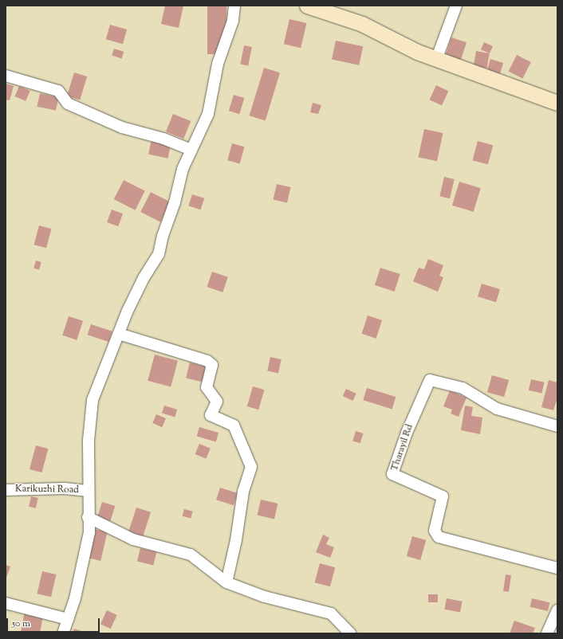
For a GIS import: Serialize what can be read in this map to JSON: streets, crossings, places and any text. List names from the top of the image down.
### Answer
{
  "streets": {
    "street": ["Tharayil Rd", "Karikuzhi Road"]
  },
  "scale_bar": "50 m"
}
